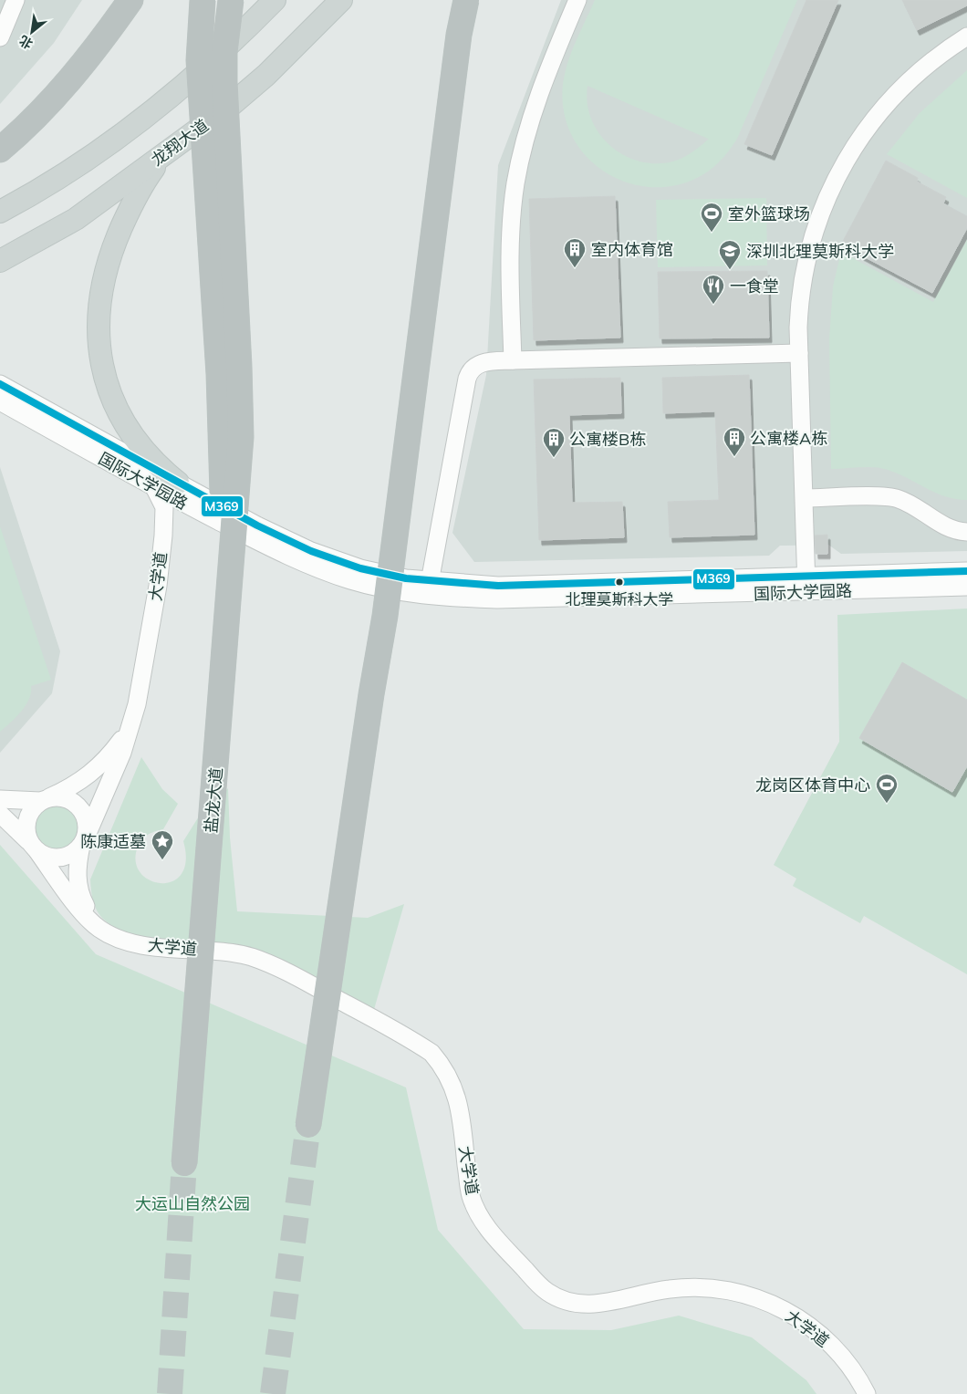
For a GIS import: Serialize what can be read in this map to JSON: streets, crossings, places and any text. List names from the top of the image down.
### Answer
{
  "streets": {
    "highway": ["盐龙大道"],
    "main road": ["龙翔大道"],
    "street": ["国际大学园路", "大学道"]
  },
  "crossings": [
    ["国际大学园路", "大学道"]
  ],
  "parks": ["大运山自然公园"],
  "places": {
    "sports": ["室外篮球场", "龙岗区体育中心"],
    "building": ["室内体育馆", "公寓楼A栋", "公寓楼B栋"],
    "school or university": ["深圳北理莫斯科大学"],
    "restaurant": ["一食堂"],
    "other": ["北理莫斯科大学"],
    "place": ["陈康适墓"]
  },
  "lines": ["transit line M369"],
  "north": "bottom left"
}
